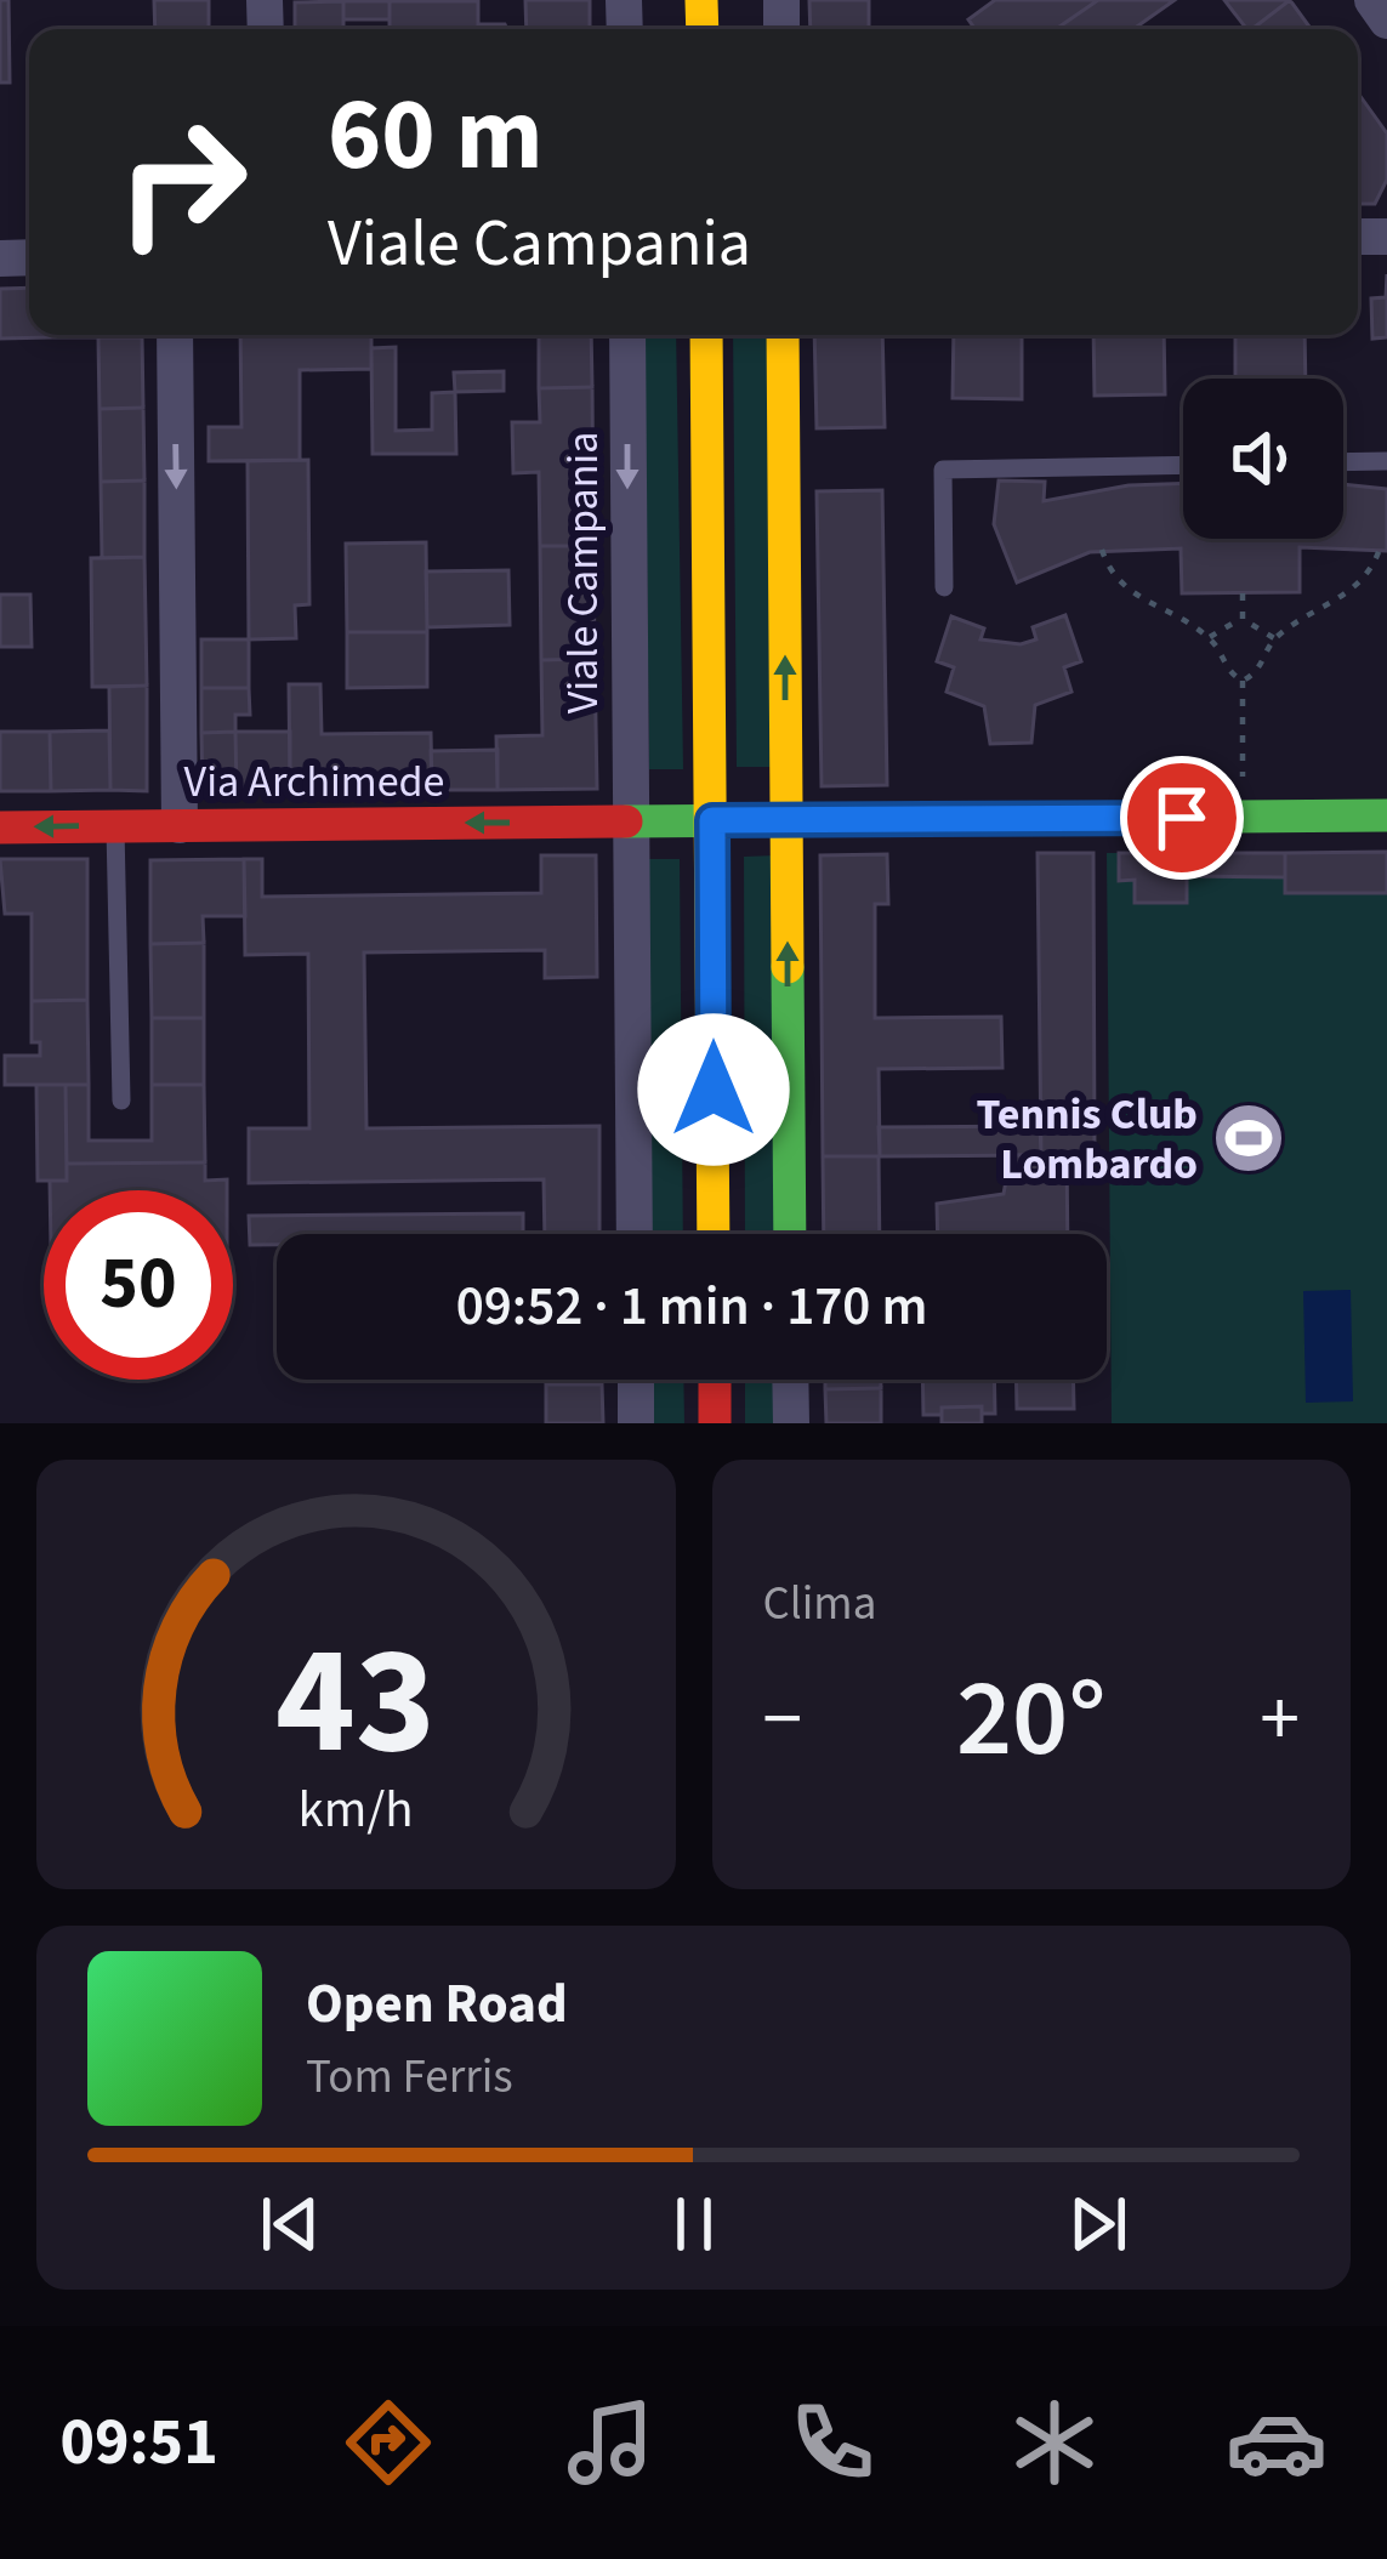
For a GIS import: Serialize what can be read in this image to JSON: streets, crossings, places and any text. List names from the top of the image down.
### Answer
{
  "streets": {
    "street": ["Viale Campania", "Via Archimede"]
  },
  "crossings": [
    ["Viale Campania", "Via Archimede"]
  ],
  "one_way": ["Via Archimede"],
  "places": {
    "sports": ["Tennis Club Lombardo"]
  },
  "page": {
    "turn": ["60 m", "Viale Campania"],
    "limit": "50",
    "trip": "09:52 · 1 min · 170 m",
    "tile": "Clima",
    "heat": ["−", "20°", "+"],
    "song": ["Open Road", "Tom Ferris"],
    "tabs": "09:51",
    "gauge": ["43", "km/h"]
  }
}
